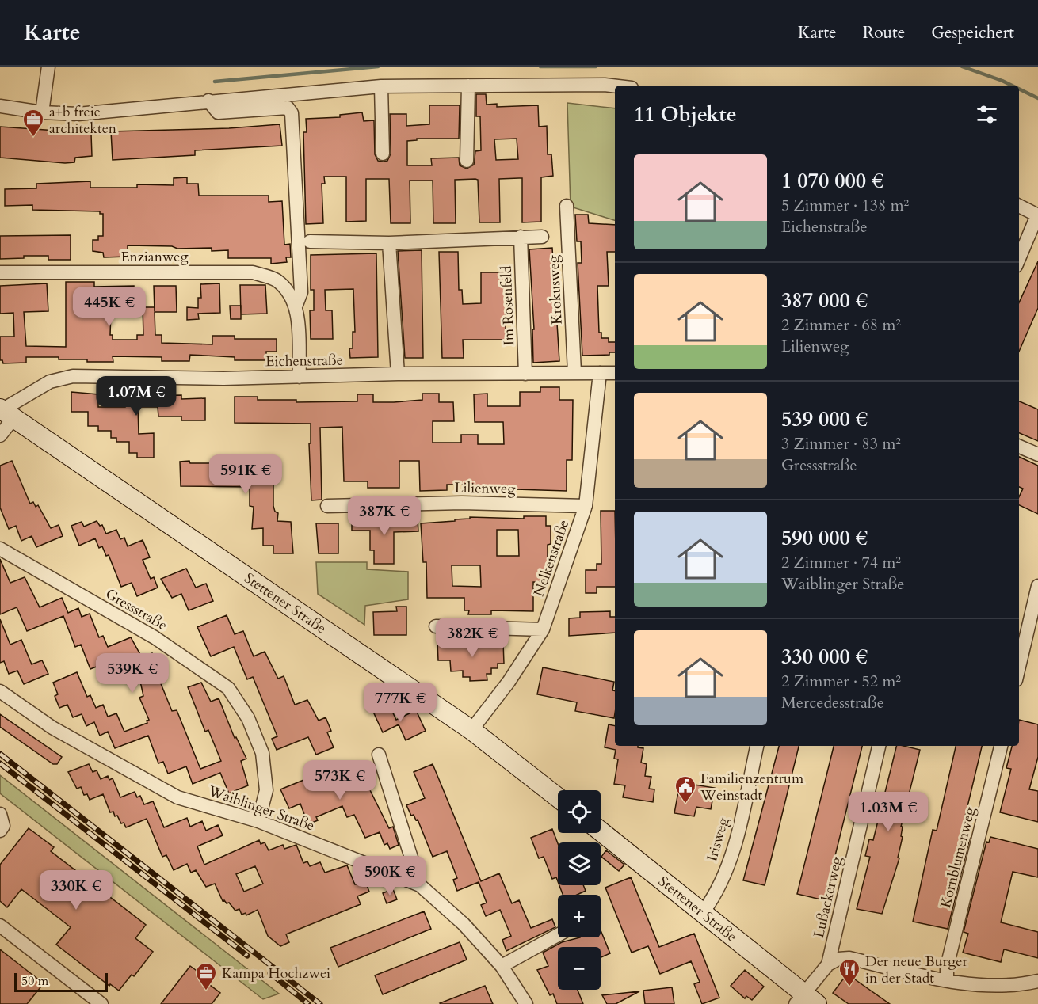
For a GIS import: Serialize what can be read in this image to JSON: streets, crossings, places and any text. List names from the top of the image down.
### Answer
{
  "streets": {
    "street": [
      "Enzianweg",
      "Krokusweg",
      "Im Rosenfeld",
      "Eichenstraße",
      "Lilienweg",
      "Nelkenstraße",
      "Stettener Straße",
      "Gressstraße",
      "Waiblinger Straße",
      "Irisweg",
      "Kornblumenweg",
      "Lußackerweg"
    ]
  },
  "crossings": [
    ["Krokusweg", "Eichenstraße"],
    ["Im Rosenfeld", "Eichenstraße"],
    ["Eichenstraße", "Nelkenstraße"],
    ["Eichenstraße", "Stettener Straße"],
    ["Lilienweg", "Nelkenstraße"],
    ["Nelkenstraße", "Stettener Straße"],
    ["Stettener Straße", "Irisweg"],
    ["Stettener Straße", "Lußackerweg"],
    ["Gressstraße", "Waiblinger Straße"]
  ],
  "places": {
    "office": ["a+b freie architekten", "Kampa Hochzwei"],
    "public building": ["Familienzentrum Weinstadt"],
    "restaurant": ["Der neue Burger in der Stadt"]
  },
  "scale_bar": "50 m",
  "page": {
    "header": "Karte",
    "nav": ["Karte", "Route", "Gespeichert"],
    "heading": "11 Objekte",
    "list": [
      {
        "name": "1 070 000 €",
        "note": "5 Zimmer · 138 m² · Eichenstraße"
      },
      {
        "name": "387 000 €",
        "note": "2 Zimmer · 68 m² · Lilienweg"
      },
      {
        "name": "539 000 €",
        "note": "3 Zimmer · 83 m² · Gressstraße"
      },
      {
        "name": "590 000 €",
        "note": "2 Zimmer · 74 m² · Waiblinger Straße"
      },
      {
        "name": "330 000 €",
        "note": "2 Zimmer · 52 m² · Mercedesstraße"
      }
    ],
    "price": [
      "445K €",
      "1.07M €",
      "591K €",
      "387K €",
      "382K €",
      "539K €",
      "777K €",
      "573K €",
      "1.03M €",
      "590K €",
      "330K €"
    ],
    "map_buttons": ["+", "−"],
    "scale": "50 m"
  }
}
